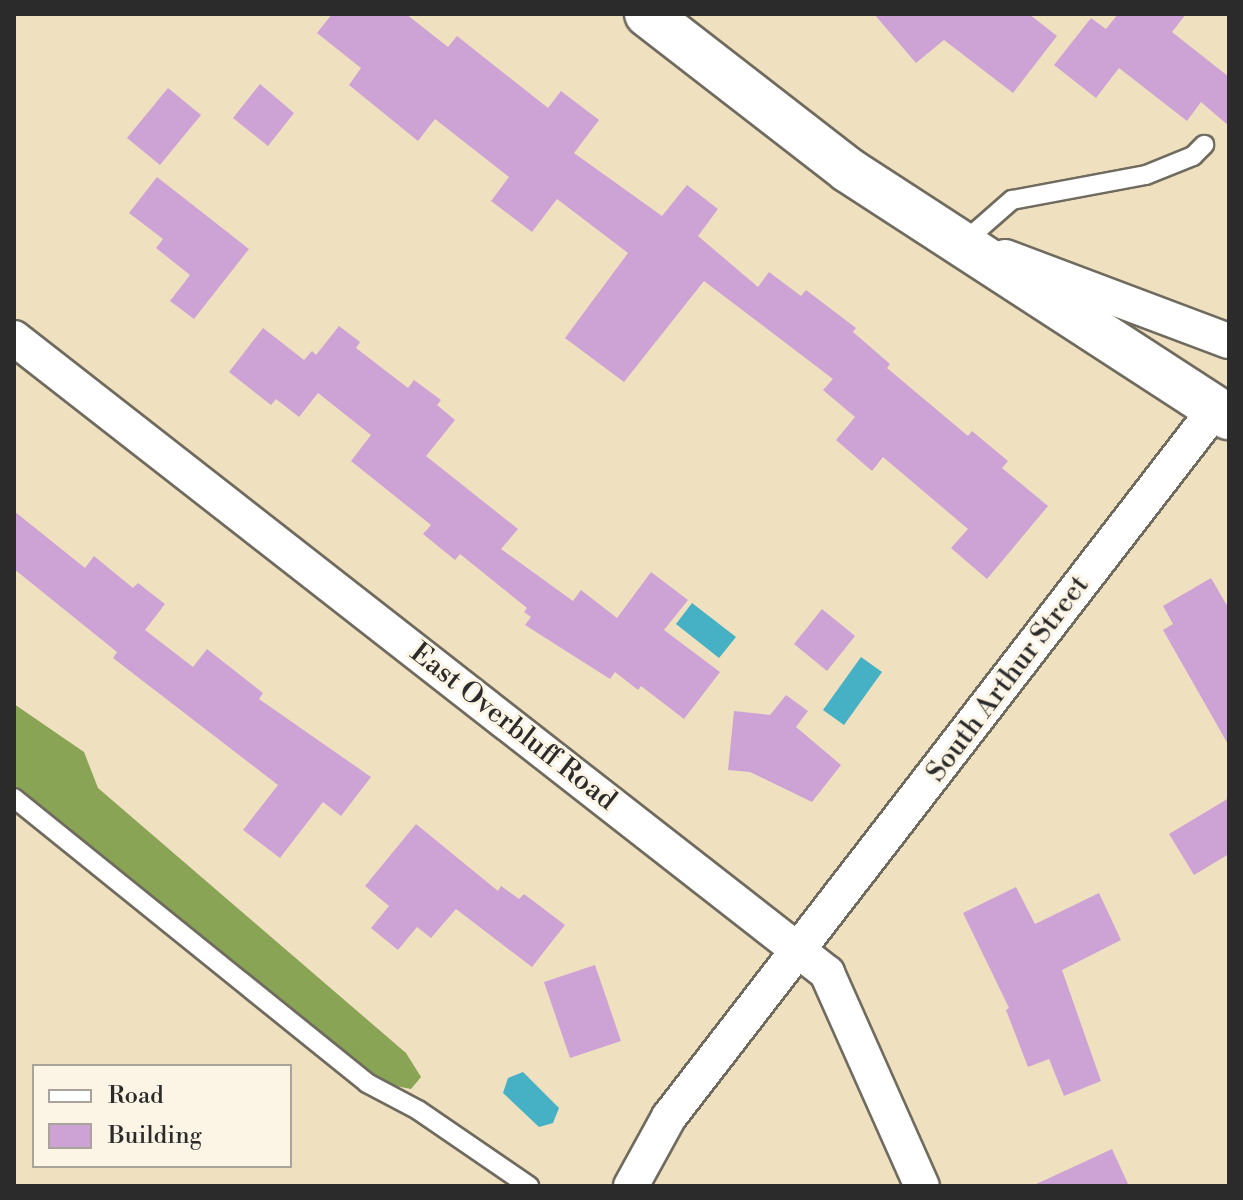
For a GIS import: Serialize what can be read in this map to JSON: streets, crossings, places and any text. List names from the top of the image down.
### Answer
{
  "streets": {
    "street": ["South Arthur Street", "East Overbluff Road"]
  },
  "crossings": [
    ["South Arthur Street", "East Overbluff Road"]
  ],
  "legend": ["Road", "Building"]
}
